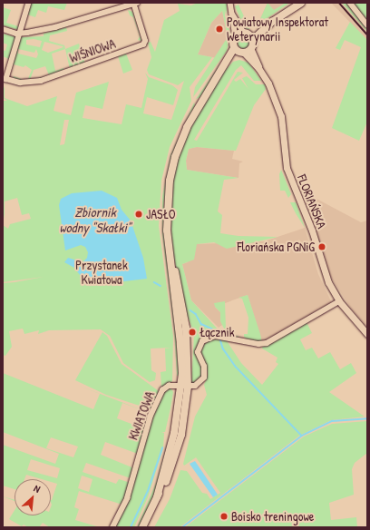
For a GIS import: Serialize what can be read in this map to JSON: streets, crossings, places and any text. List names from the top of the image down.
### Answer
{
  "streets": {
    "street": ["WIŚNIOWA", "FLORIAŃSKA", "KWIATOWA"]
  },
  "crossings": [
    ["FLORIAŃSKA", "KWIATOWA"]
  ],
  "water": ["Zbiornik wodny \"Skałki\""],
  "parks": ["Przystanek Kwiatowa"],
  "places": [
    "Powiatowy Inspektorat Weterynarii",
    "JASŁO",
    "Floriańska PGNiG",
    "Łącznik",
    "Boisko treningowe"
  ],
  "north": "top right"
}
